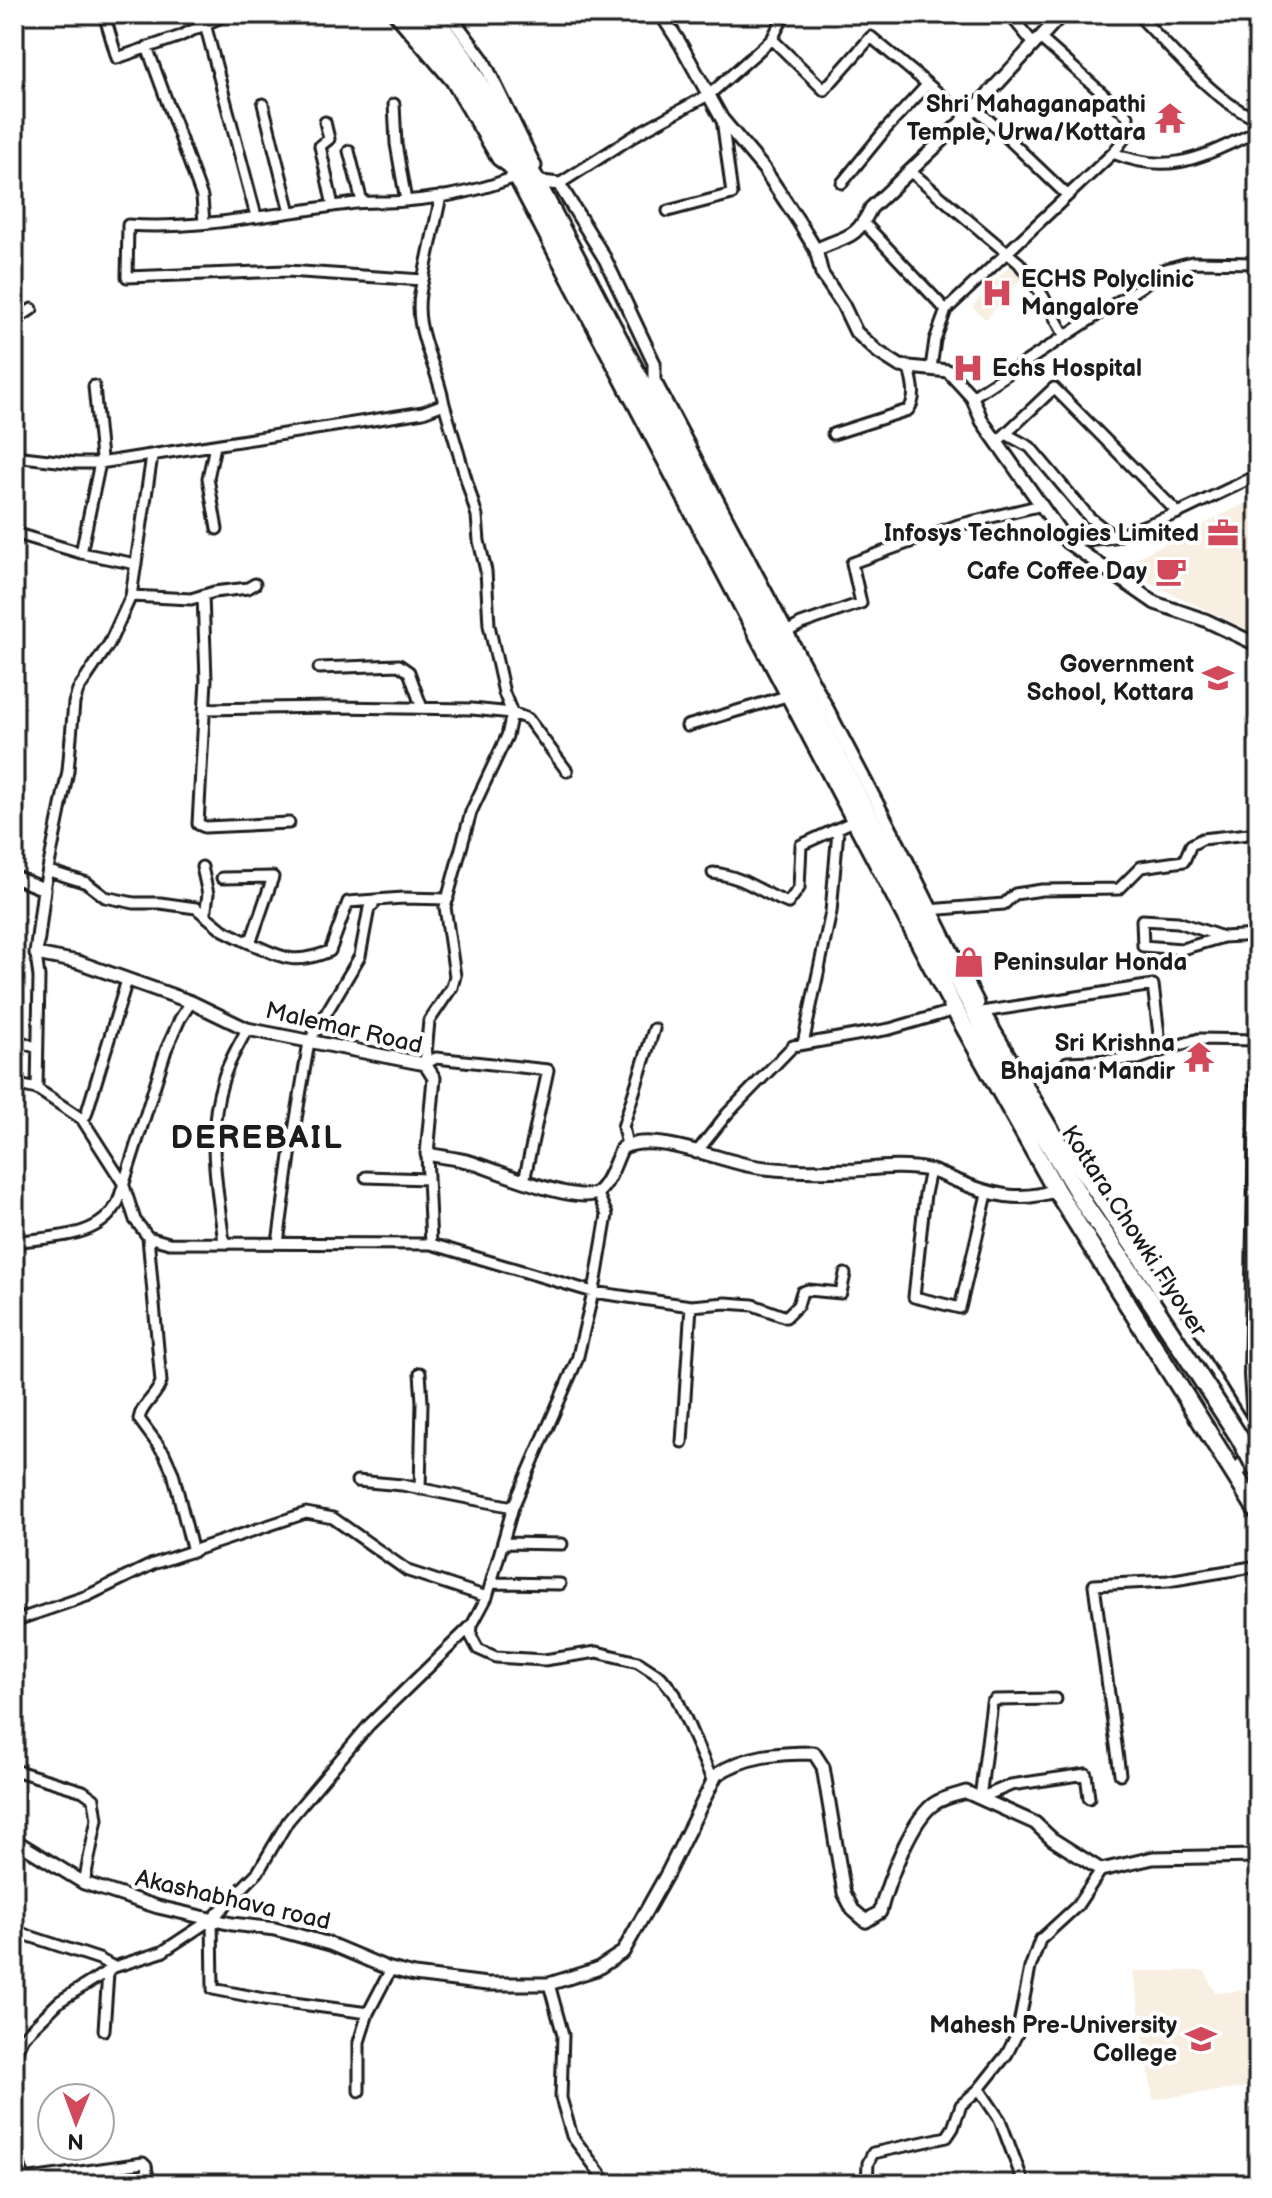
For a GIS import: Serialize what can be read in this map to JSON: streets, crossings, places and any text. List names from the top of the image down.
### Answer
{
  "streets": {
    "highway": ["Kottara Chowki Flyover"],
    "street": ["Malemar Road", "Akashabhava road"]
  },
  "districts": ["DEREBAIL"],
  "places": {
    "temple": ["Shri Mahaganapathi Temple, Urwa/Kottara", "Sri Krishna Bhajana Mandir"],
    "hospital": ["ECHS Polyclinic Mangalore", "Echs Hospital"],
    "office": ["Infosys Technologies Limited"],
    "cafe": ["Cafe Coffee Day"],
    "school or university": ["Government School, Kottara", "Mahesh Pre-University College"],
    "shop": ["Peninsular Honda"]
  },
  "north": "bottom"
}
